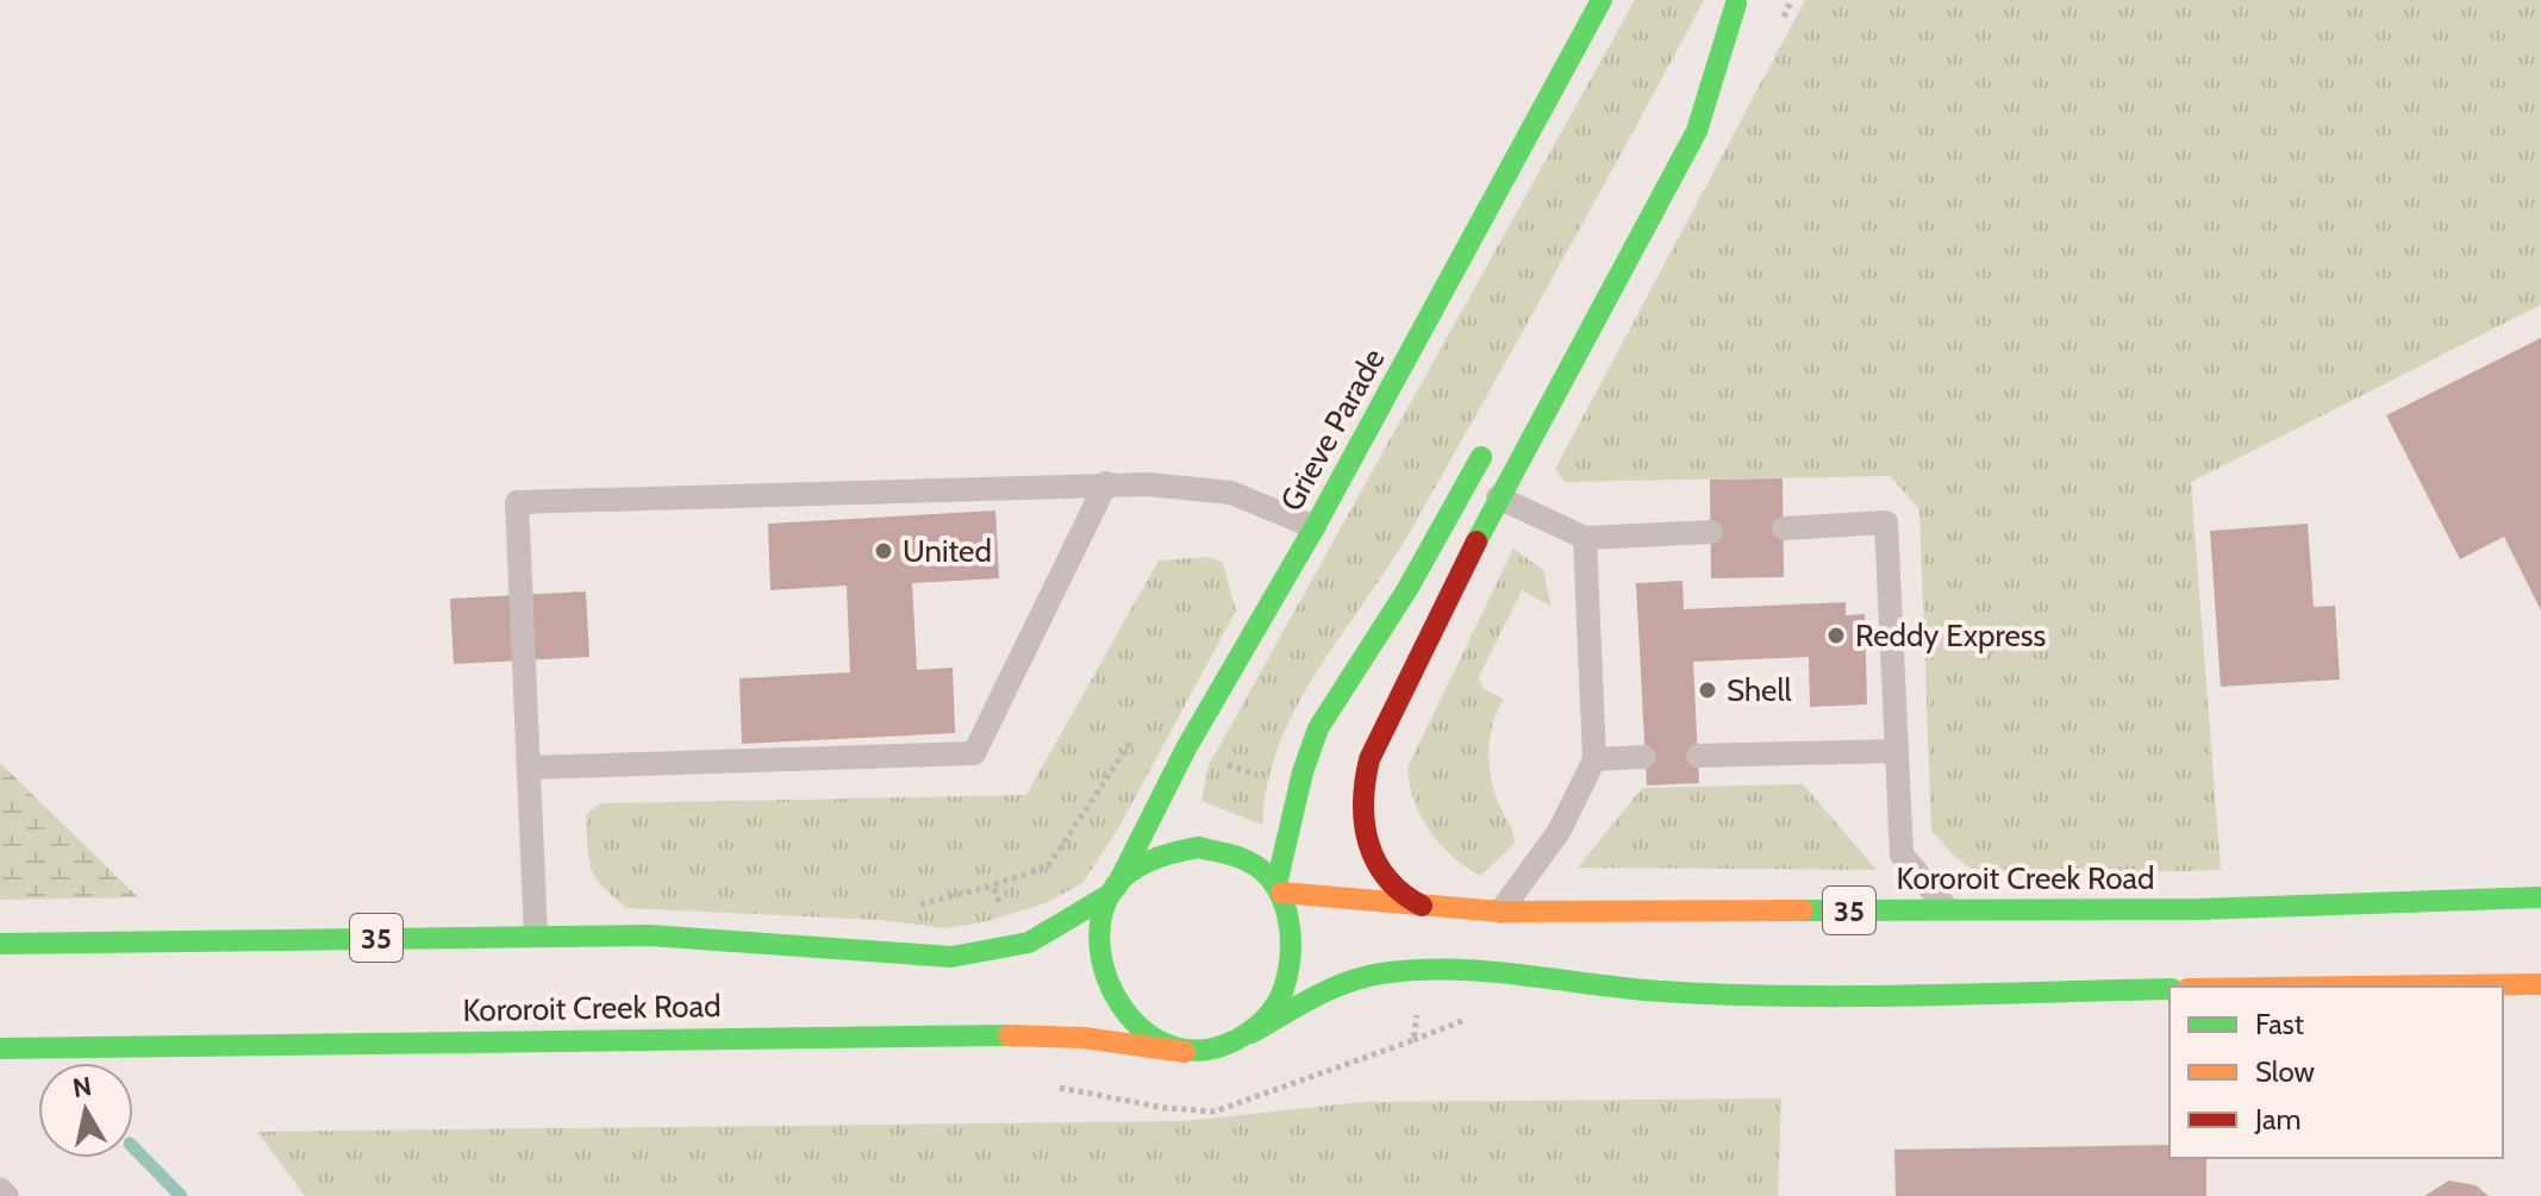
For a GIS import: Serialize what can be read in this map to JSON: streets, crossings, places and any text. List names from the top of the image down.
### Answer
{
  "streets": {
    "main road": ["Grieve Parade", "Kororoit Creek Road", "35"]
  },
  "crossings": [
    ["Grieve Parade", "Kororoit Creek Road"],
    ["Grieve Parade", "35"],
    ["Kororoit Creek Road", "35"]
  ],
  "places": ["United", "Reddy Express", "Shell"],
  "legend": ["Fast", "Slow", "Jam"],
  "north": "top"
}
